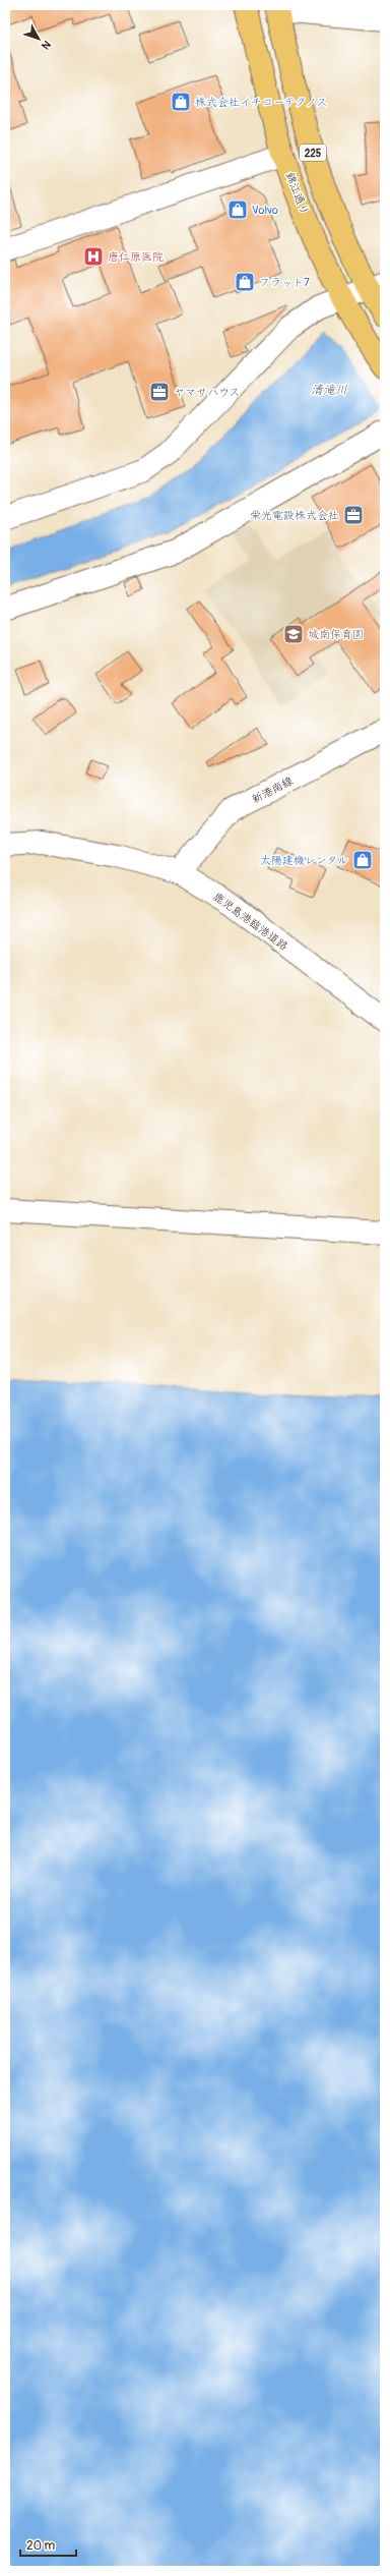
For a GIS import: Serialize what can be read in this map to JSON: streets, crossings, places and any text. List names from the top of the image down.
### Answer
{
  "streets": {
    "highway": ["225", "錦江通り"],
    "street": ["新港南線", "鹿児島港臨港道路"]
  },
  "crossings": [
    ["新港南線", "鹿児島港臨港道路"]
  ],
  "water": ["清滝川"],
  "places": {
    "shop": [
      "株式会社イチコーテクノス",
      "Volvo",
      "フラット7",
      "太陽建機レンタル"
    ],
    "hospital": ["唐仁原医院"],
    "office": ["ヤマサハウス", "栄光電設株式会社"],
    "school or university": ["城南保育園"]
  },
  "scale_bar": "20 m",
  "north": "bottom right"
}
